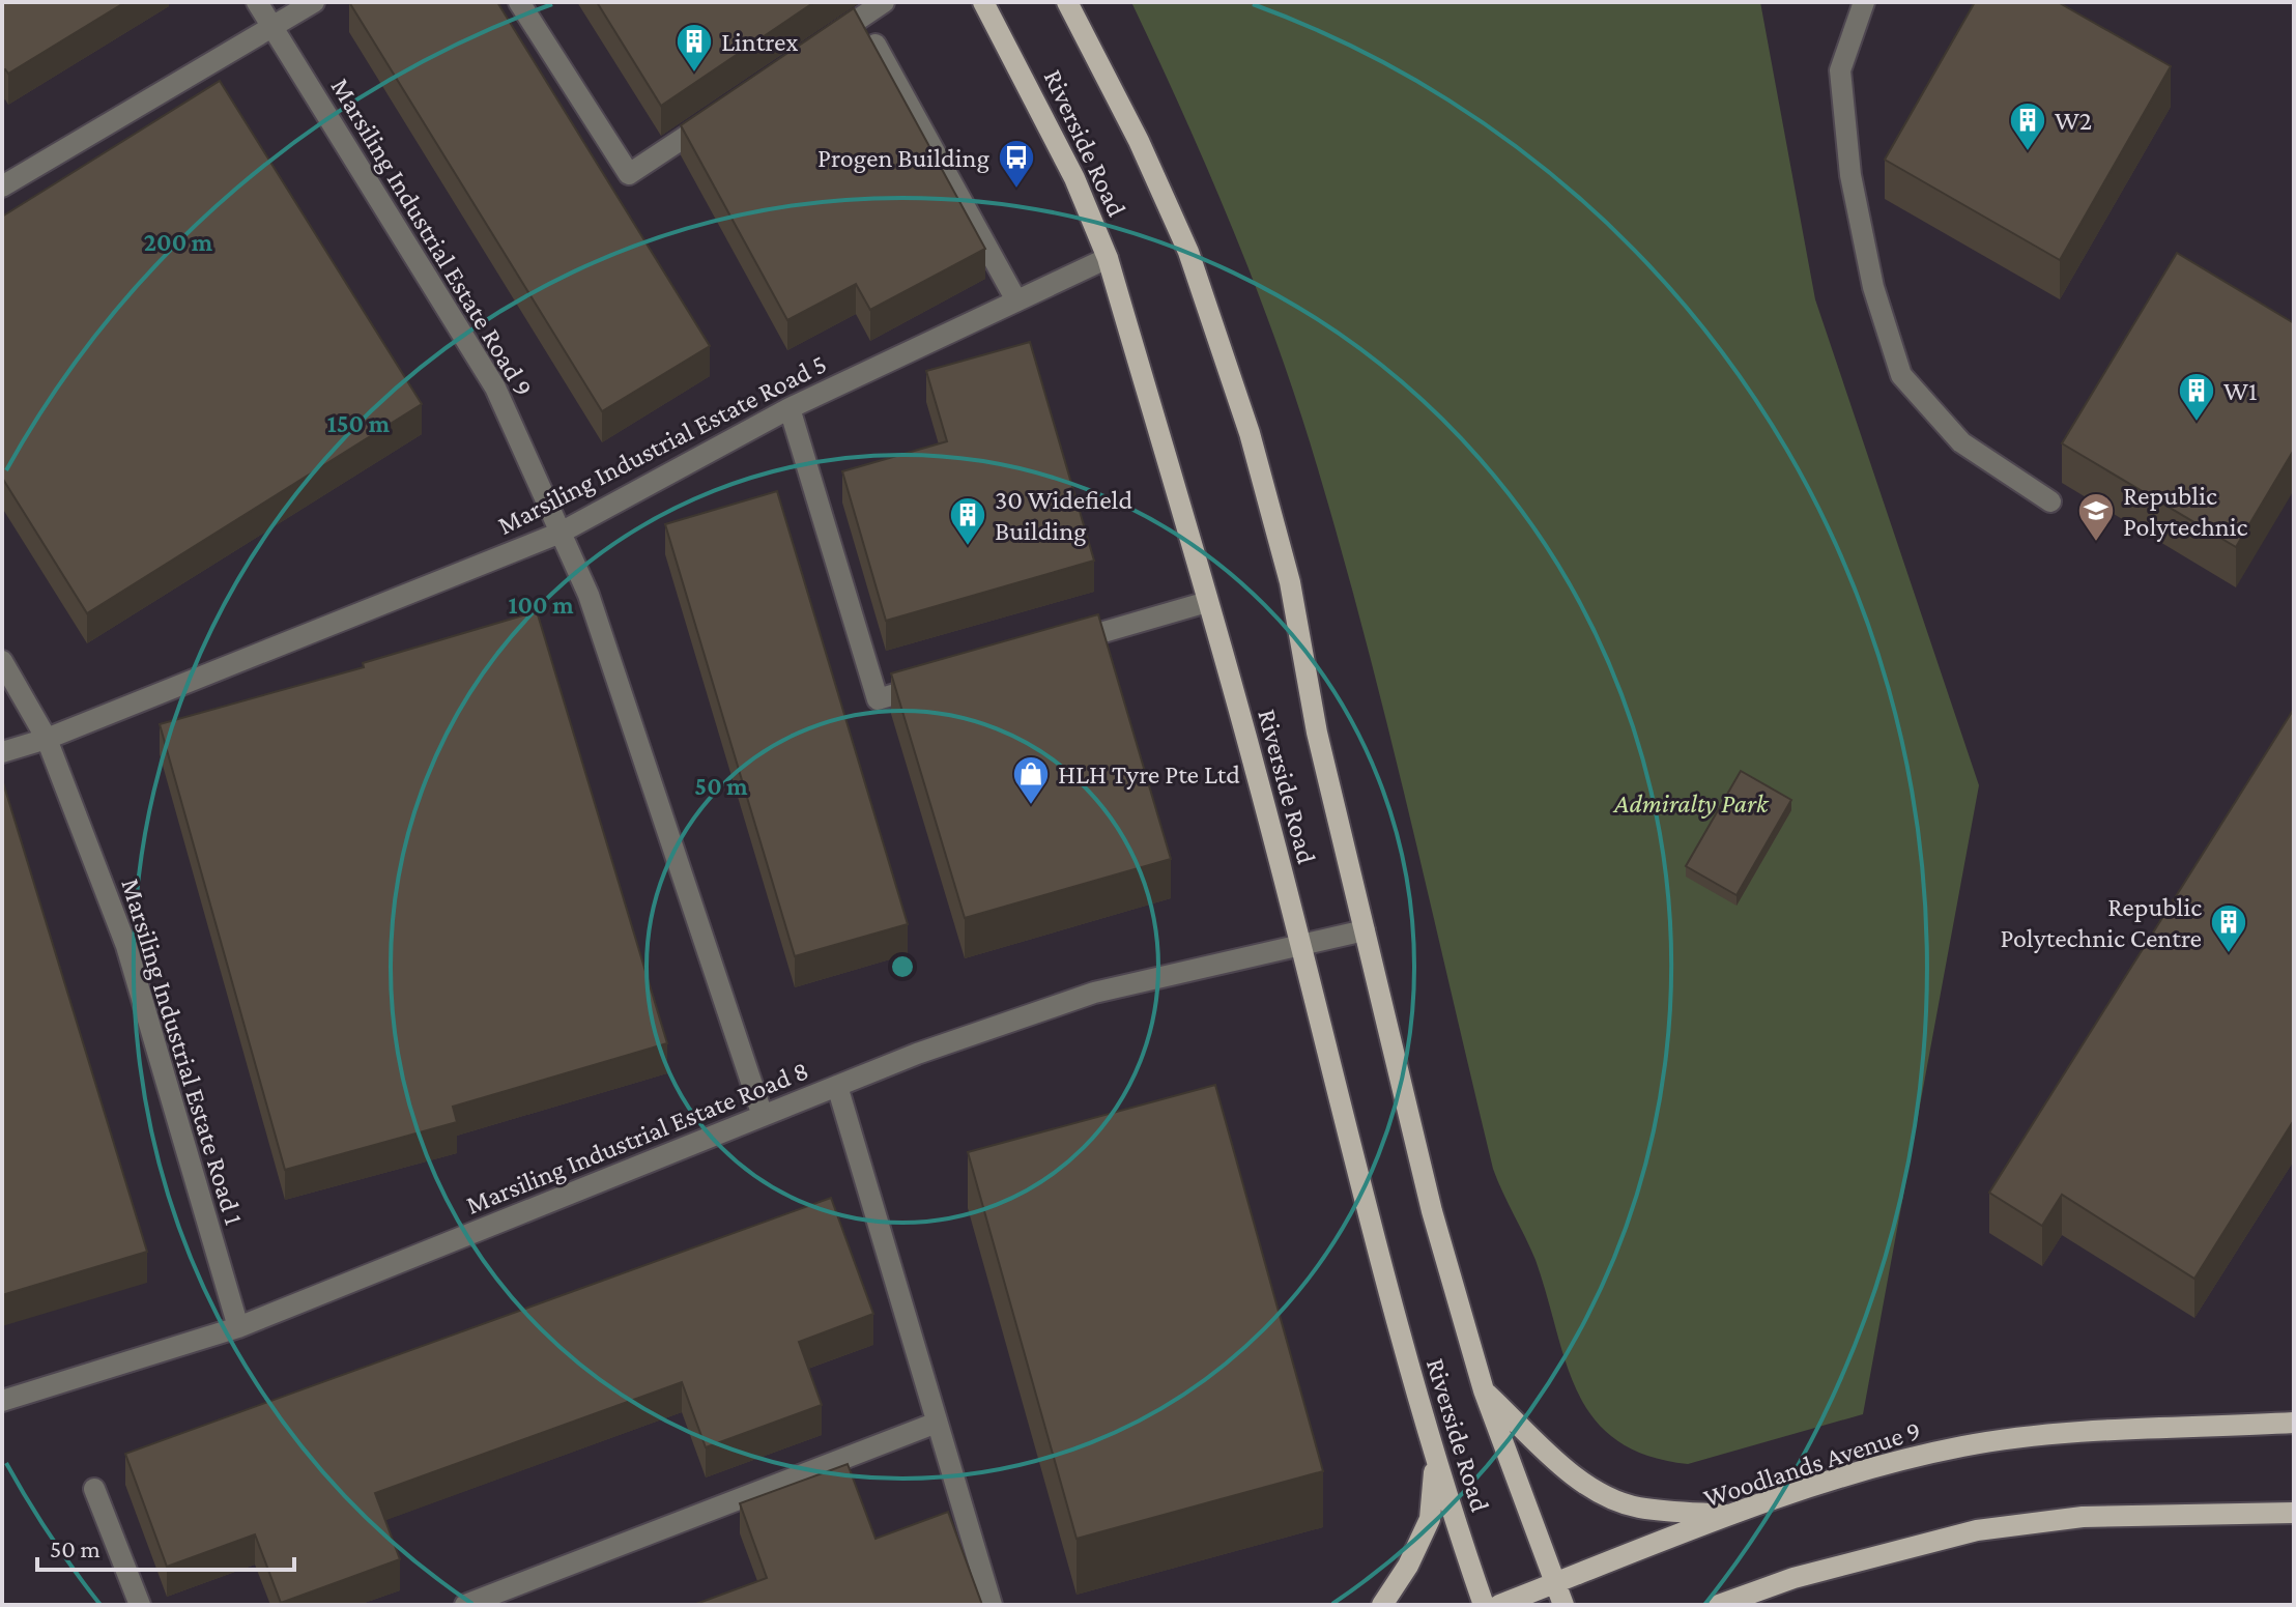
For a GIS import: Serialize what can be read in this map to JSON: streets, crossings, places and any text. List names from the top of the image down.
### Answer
{
  "streets": {
    "main road": ["Riverside Road", "Woodlands Avenue 9"],
    "lane": [
      "Marsiling Industrial Estate Road 9",
      "Marsiling Industrial Estate Road 5",
      "Marsiling Industrial Estate Road 1",
      "Marsiling Industrial Estate Road 8"
    ]
  },
  "crossings": [
    ["Riverside Road", "Marsiling Industrial Estate Road 5"],
    ["Riverside Road", "Marsiling Industrial Estate Road 8"],
    ["Riverside Road", "Woodlands Avenue 9"],
    ["Marsiling Industrial Estate Road 9", "Marsiling Industrial Estate Road 5"],
    ["Marsiling Industrial Estate Road 9", "Marsiling Industrial Estate Road 8"],
    ["Marsiling Industrial Estate Road 5", "Marsiling Industrial Estate Road 1"],
    ["Marsiling Industrial Estate Road 1", "Marsiling Industrial Estate Road 8"]
  ],
  "parks": ["Admiralty Park"],
  "places": {
    "building": [
      "Lintrex",
      "W2",
      "W1",
      "30 Widefield Building",
      "Republic Polytechnic Centre"
    ],
    "bus stop": ["Progen Building"],
    "school or university": ["Republic Polytechnic"],
    "shop": ["HLH Tyre Pte Ltd"]
  },
  "scale_bar": "50 m",
  "rings": [
    "200 m",
    "150 m",
    "100 m",
    "50 m"
  ]
}
